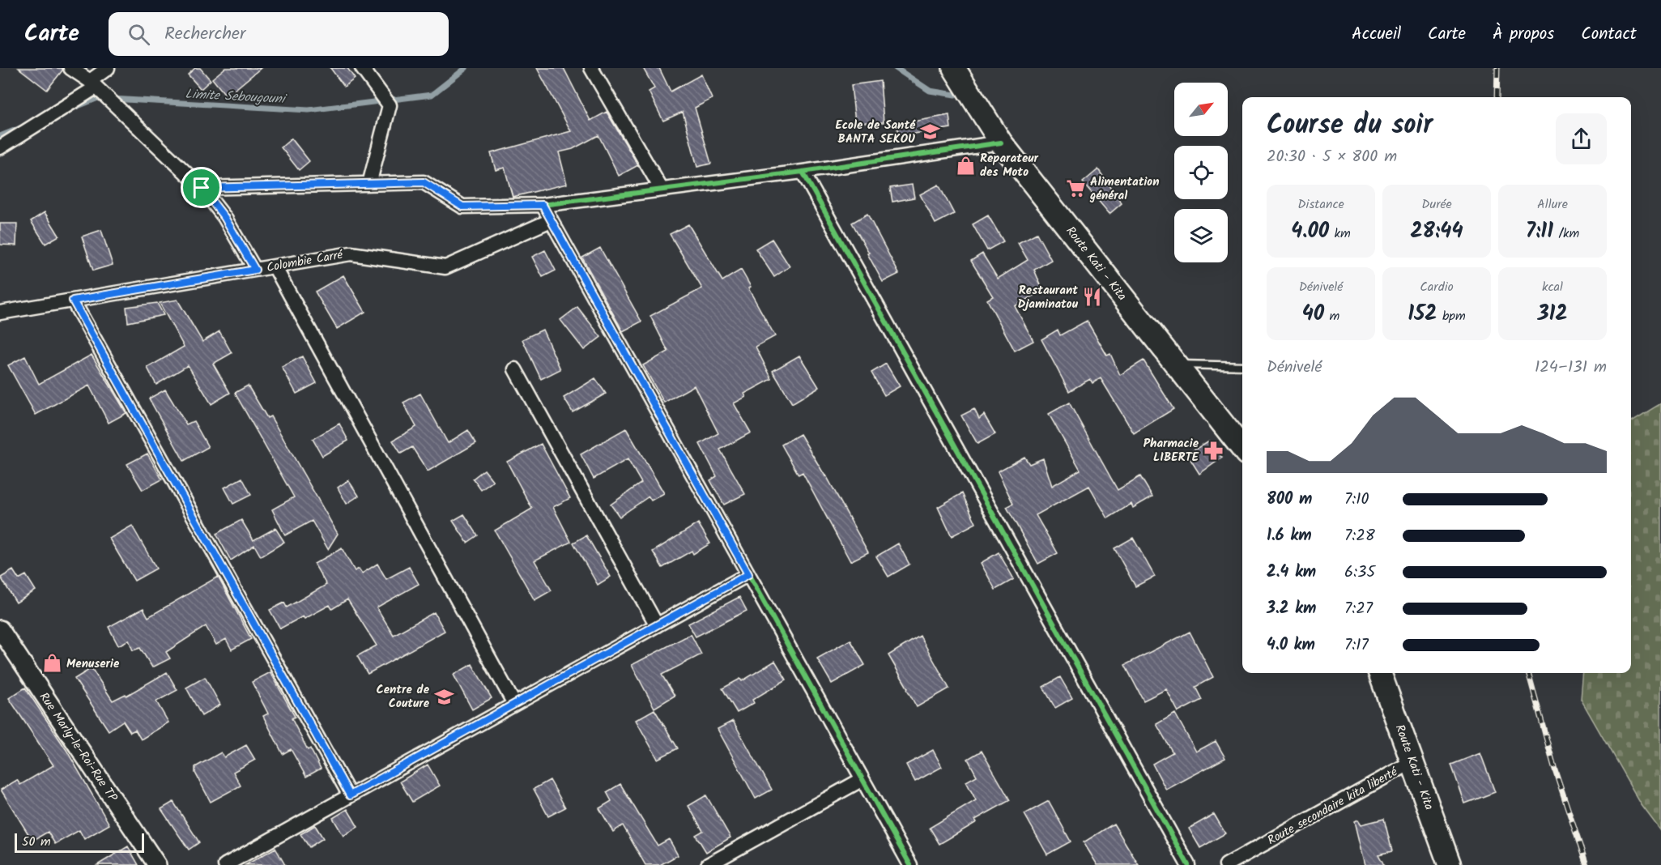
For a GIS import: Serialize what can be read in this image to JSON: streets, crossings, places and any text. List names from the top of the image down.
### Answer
{
  "streets": {
    "main road": ["Route Kati - Kita"],
    "street": ["Colombie Carré", "Rue Marly-le-Roi-Rue TP", "Route secondaire kita liberté"]
  },
  "crossings": [
    ["Route Kati - Kita", "Route secondaire kita liberté"]
  ],
  "water": ["Limite Sebougouni"],
  "places": {
    "school or university": ["Ecole de Santé BANTA SEKOU", "Centre de Couture"],
    "shop": ["Reparateur des Moto", "Menuserie"],
    "supermarket": ["Alimentation général"],
    "restaurant": ["Restaurant Djaminatou"],
    "pharmacy": ["Pharmacie LIBERTE"]
  },
  "scale_bar": "50 m",
  "north": "top right",
  "page": {
    "header": "Carte",
    "search": "Rechercher",
    "nav": [
      "Accueil",
      "Carte",
      "À propos",
      "Contact"
    ],
    "heading": ["Course du soir", "20:30 · 5 × 800 m"],
    "stats": [
      ["Distance", "4.00 km"],
      ["Durée", "28:44"],
      ["Allure", "7:11 /km"],
      ["Dénivelé", "40 m"],
      ["Cardio", "152 bpm"],
      ["kcal", "312"]
    ],
    "chart": ["Dénivelé", "124–131 m"],
    "list": [
      {
        "name": "800 m",
        "note": "7:10"
      },
      {
        "name": "1.6 km",
        "note": "7:28"
      },
      {
        "name": "2.4 km",
        "note": "6:35"
      },
      {
        "name": "3.2 km",
        "note": "7:27"
      },
      {
        "name": "4.0 km",
        "note": "7:17"
      }
    ],
    "scale": "50 m"
  }
}
